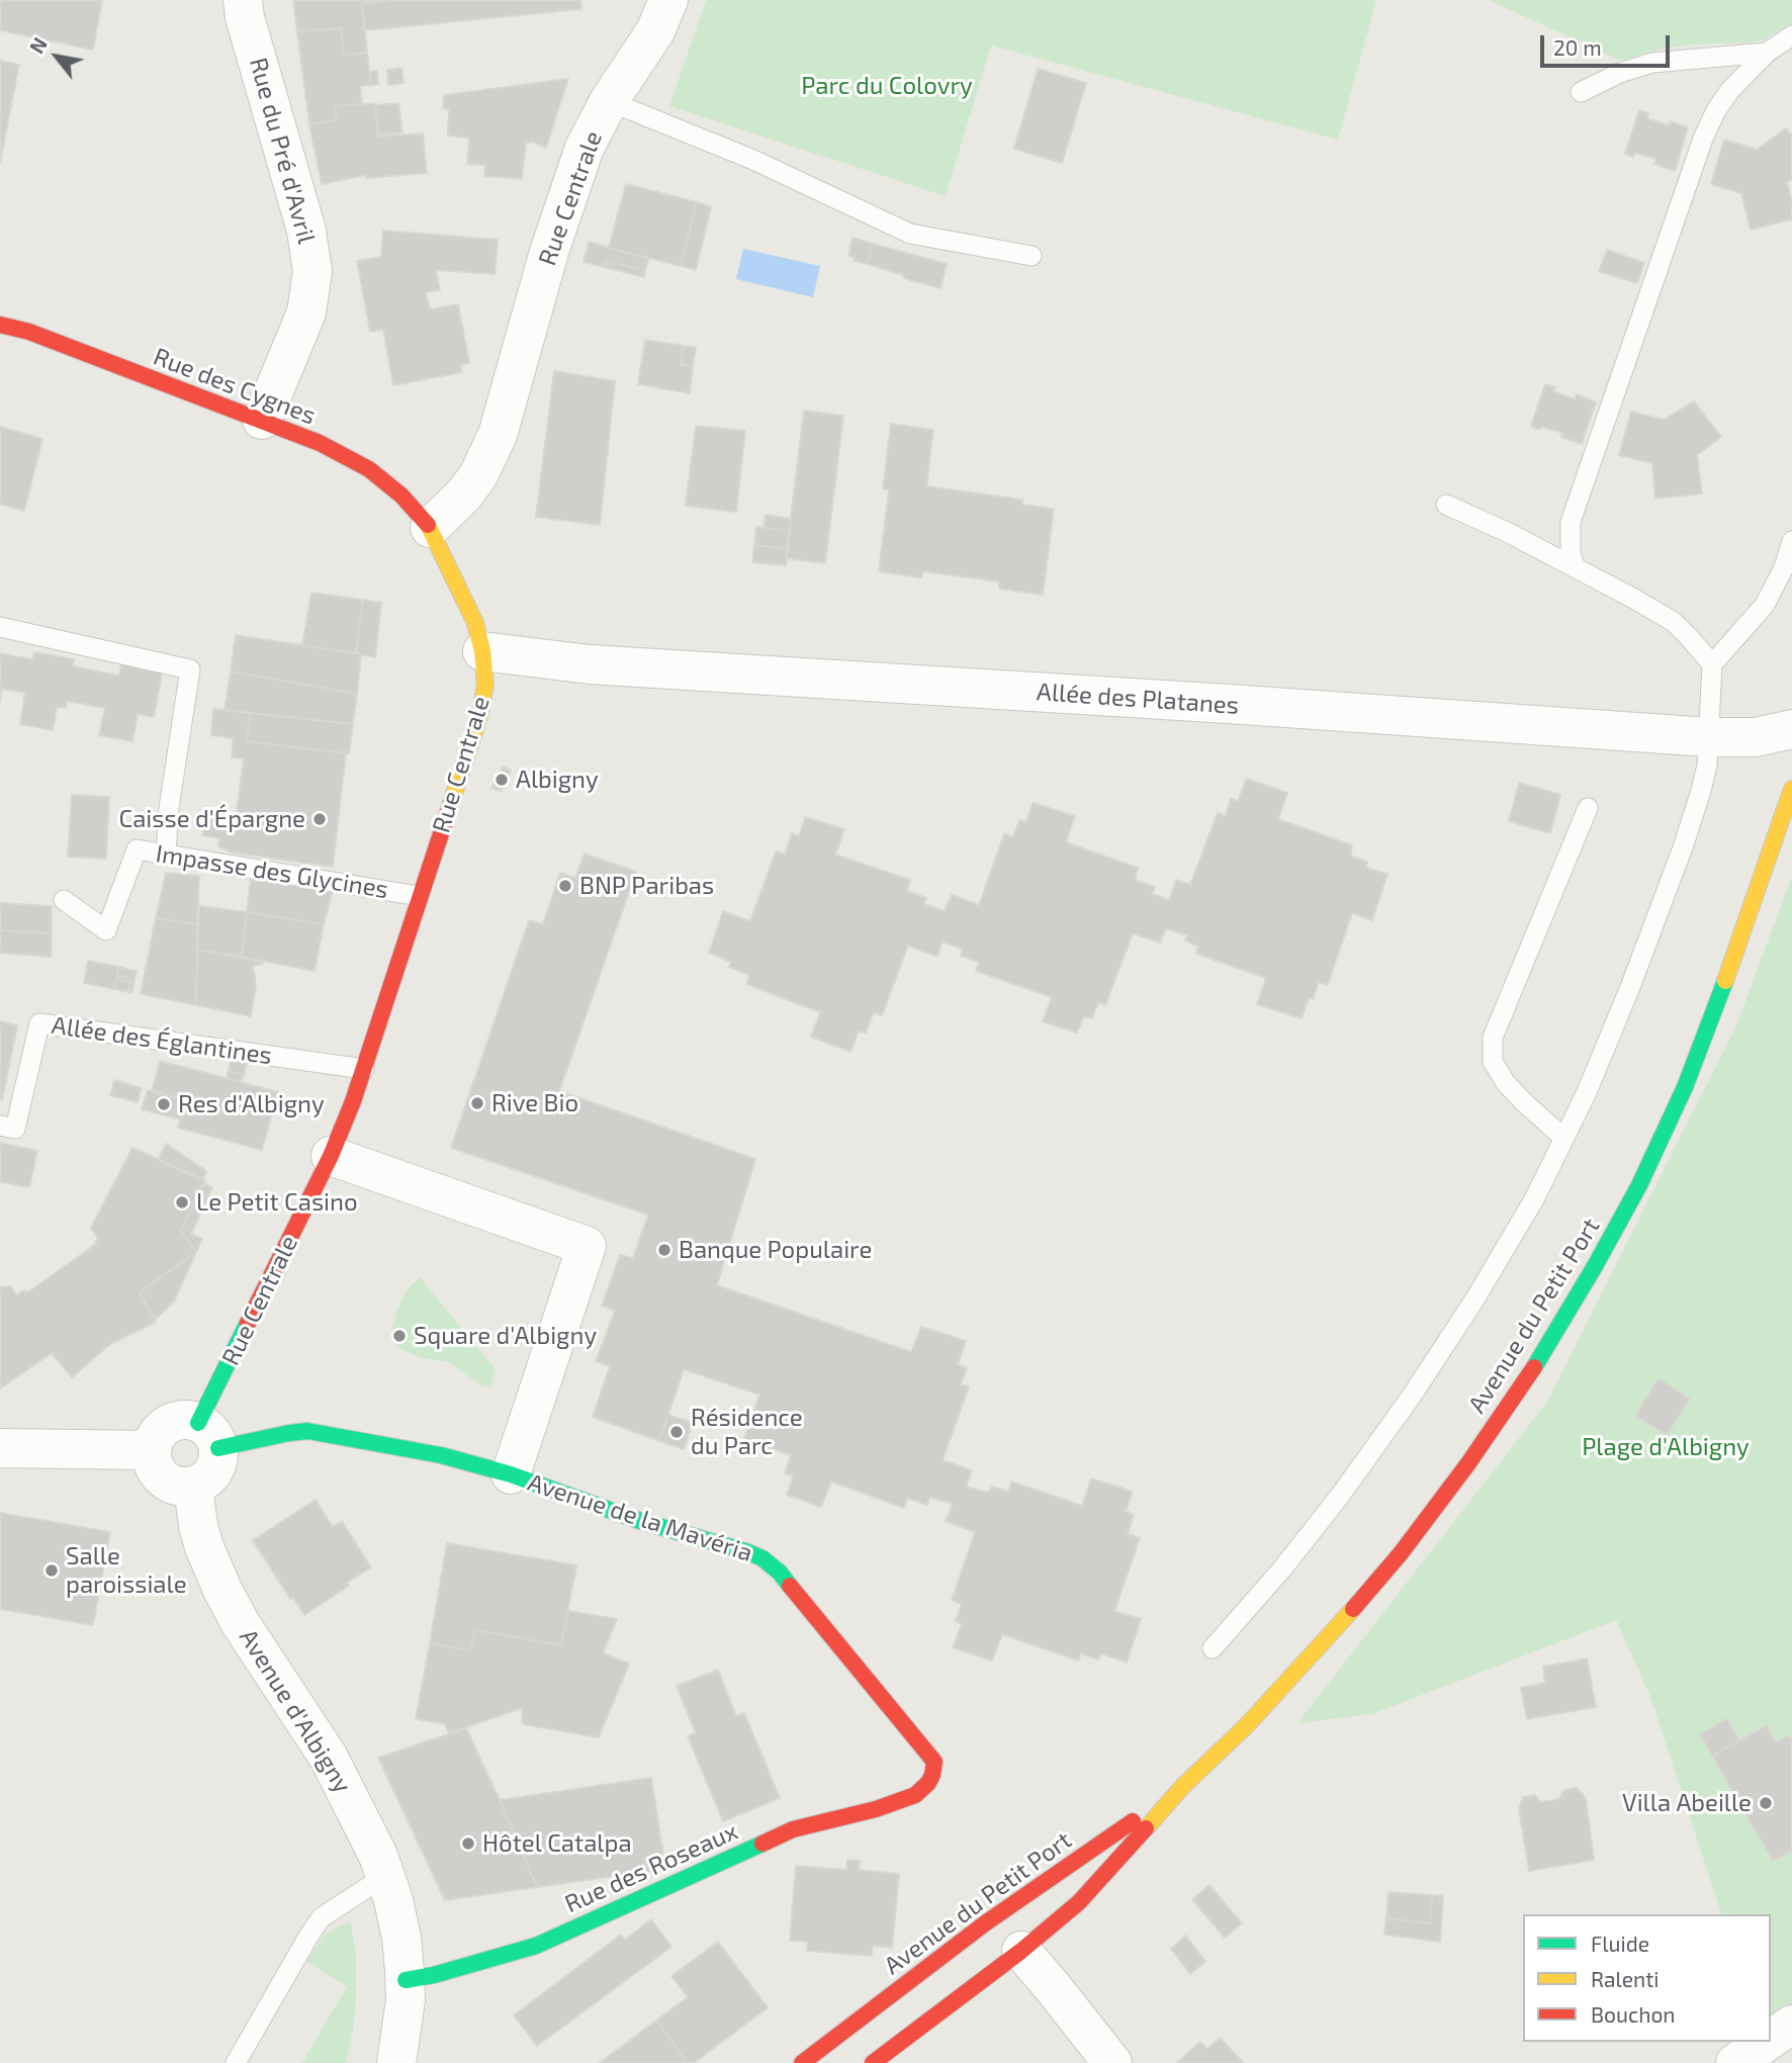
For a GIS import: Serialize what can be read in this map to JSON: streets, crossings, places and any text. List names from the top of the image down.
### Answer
{
  "streets": {
    "street": [
      "Rue du Pré d'Avril",
      "Rue Centrale",
      "Rue des Cygnes",
      "Allée des Platanes",
      "Avenue du Petit Port",
      "Avenue de la Mavéria",
      "Avenue d'Albigny",
      "Rue des Roseaux"
    ],
    "lane": ["Impasse des Glycines", "Allée des Églantines"]
  },
  "crossings": [
    ["Rue du Pré d'Avril", "Rue des Cygnes"],
    ["Rue Centrale", "Rue des Cygnes"],
    ["Rue Centrale", "Allée des Platanes"],
    ["Rue Centrale", "Impasse des Glycines"],
    ["Rue Centrale", "Allée des Églantines"],
    ["Rue Centrale", "Avenue de la Mavéria"],
    ["Rue Centrale", "Avenue d'Albigny"],
    ["Avenue de la Mavéria", "Avenue d'Albigny"],
    ["Avenue de la Mavéria", "Rue des Roseaux"],
    ["Avenue d'Albigny", "Rue des Roseaux"]
  ],
  "parks": ["Parc du Colovry", "Plage d'Albigny"],
  "places": [
    "Albigny",
    "Caisse d'Épargne",
    "BNP Paribas",
    "Rive Bio",
    "Res d'Albigny",
    "Le Petit Casino",
    "Banque Populaire",
    "Square d'Albigny",
    "Résidence du Parc",
    "Salle paroissiale",
    "Villa Abeille",
    "Hôtel Catalpa"
  ],
  "legend": ["Fluide", "Ralenti", "Bouchon"],
  "scale_bar": "20 m",
  "north": "top left"
}
